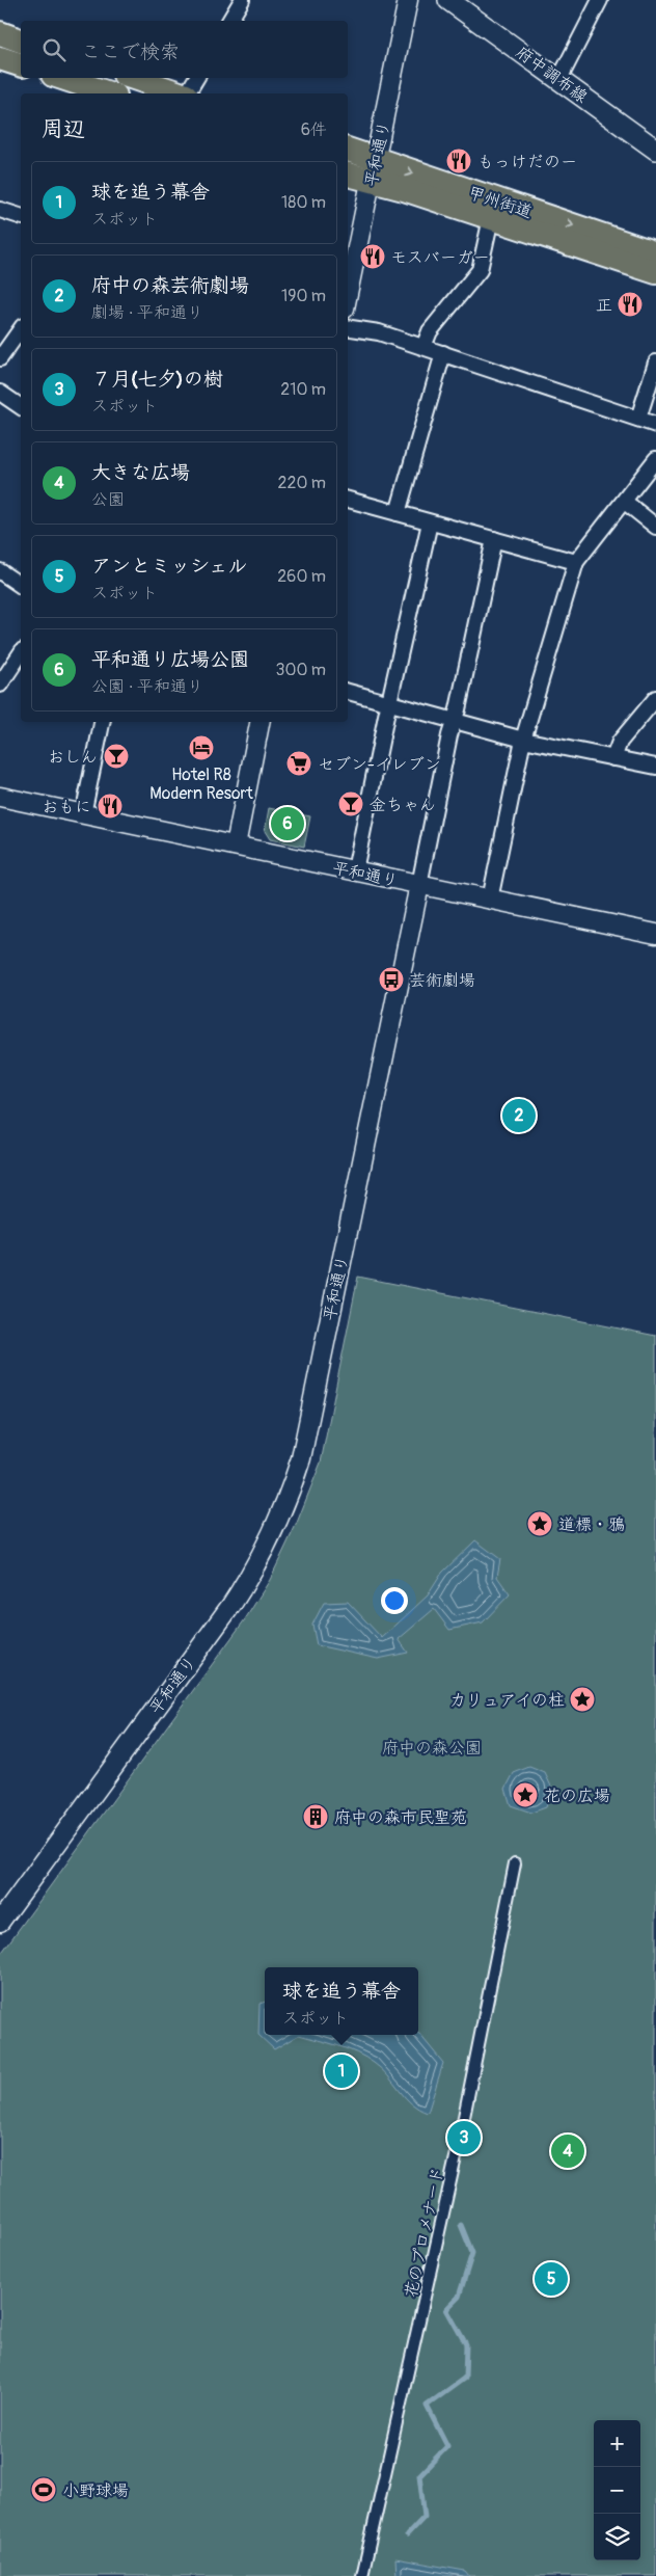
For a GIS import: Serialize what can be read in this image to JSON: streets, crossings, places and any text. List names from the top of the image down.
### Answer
{
  "streets": {
    "highway": ["甲州街道"],
    "main road": ["府中調布線"],
    "street": ["平和通り", "花のプロメナード"]
  },
  "crossings": [
    ["平和通り", "甲州街道"]
  ],
  "parks": ["府中の森公園"],
  "places": {
    "restaurant": [
      "もっけだのー",
      "モスバーガー",
      "正",
      "おもに"
    ],
    "hotel": ["Hotel R8 Modern Resort"],
    "bar": ["おしん", "金ちゃん"],
    "supermarket": ["セブン-イレブン"],
    "bus stop": ["芸術劇場"],
    "place": ["道標・鴉", "カリュアイの柱", "花の広場"],
    "building": ["府中の森市民聖苑"],
    "sports": ["小野球場"]
  },
  "page": {
    "search": "ここで検索",
    "heading": ["周辺", "6件"],
    "list": [
      {
        "mark": "1",
        "name": "球を追う幕舎",
        "note": "スポット",
        "value": "180 m"
      },
      {
        "mark": "2",
        "name": "府中の森芸術劇場",
        "note": "劇場 · 平和通り",
        "value": "190 m"
      },
      {
        "mark": "3",
        "name": "７月(七夕)の樹",
        "note": "スポット",
        "value": "210 m"
      },
      {
        "mark": "4",
        "name": "大きな広場",
        "note": "公園",
        "value": "220 m"
      },
      {
        "mark": "5",
        "name": "アンとミッシェル",
        "note": "スポット",
        "value": "260 m"
      },
      {
        "mark": "6",
        "name": "平和通り広場公園",
        "note": "公園 · 平和通り",
        "value": "300 m"
      }
    ],
    "pins": [
      "6",
      "2",
      "1",
      "3",
      "4",
      "5"
    ],
    "popup": ["球を追う幕舎", "スポット"],
    "map_buttons": ["+", "−"]
  }
}
